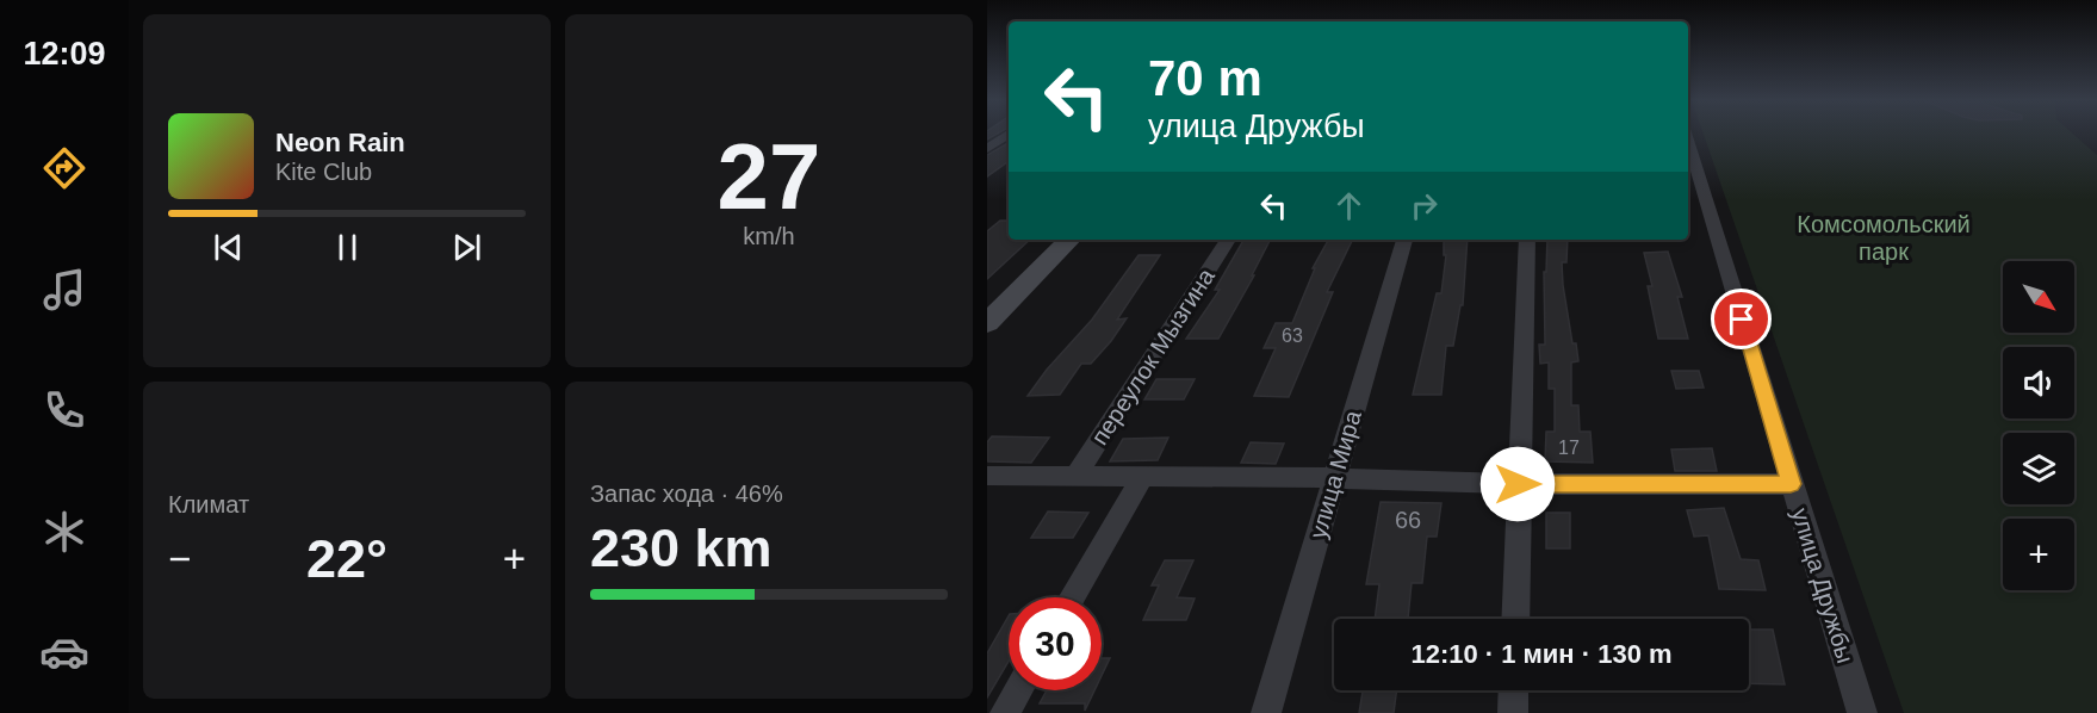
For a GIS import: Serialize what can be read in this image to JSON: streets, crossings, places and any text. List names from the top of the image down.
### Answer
{
  "streets": {
    "street": ["переулок Мызгина", "улица Мира", "улица Дружбы"]
  },
  "parks": ["Комсомольский парк"],
  "house_numbers": ["63", "17", "66"],
  "north": "bottom right",
  "page": {
    "tabs": "12:09",
    "tile": [
      ["27", "km/h"],
      "Климат",
      ["Запас хода · 46%", "230 km"]
    ],
    "turn": ["70 m", "улица Дружбы"],
    "song": ["Neon Rain", "Kite Club"],
    "map_buttons": "+",
    "heat": ["−", "22°", "+"],
    "limit": "30",
    "trip": "12:10 · 1 мин · 130 m"
  }
}
